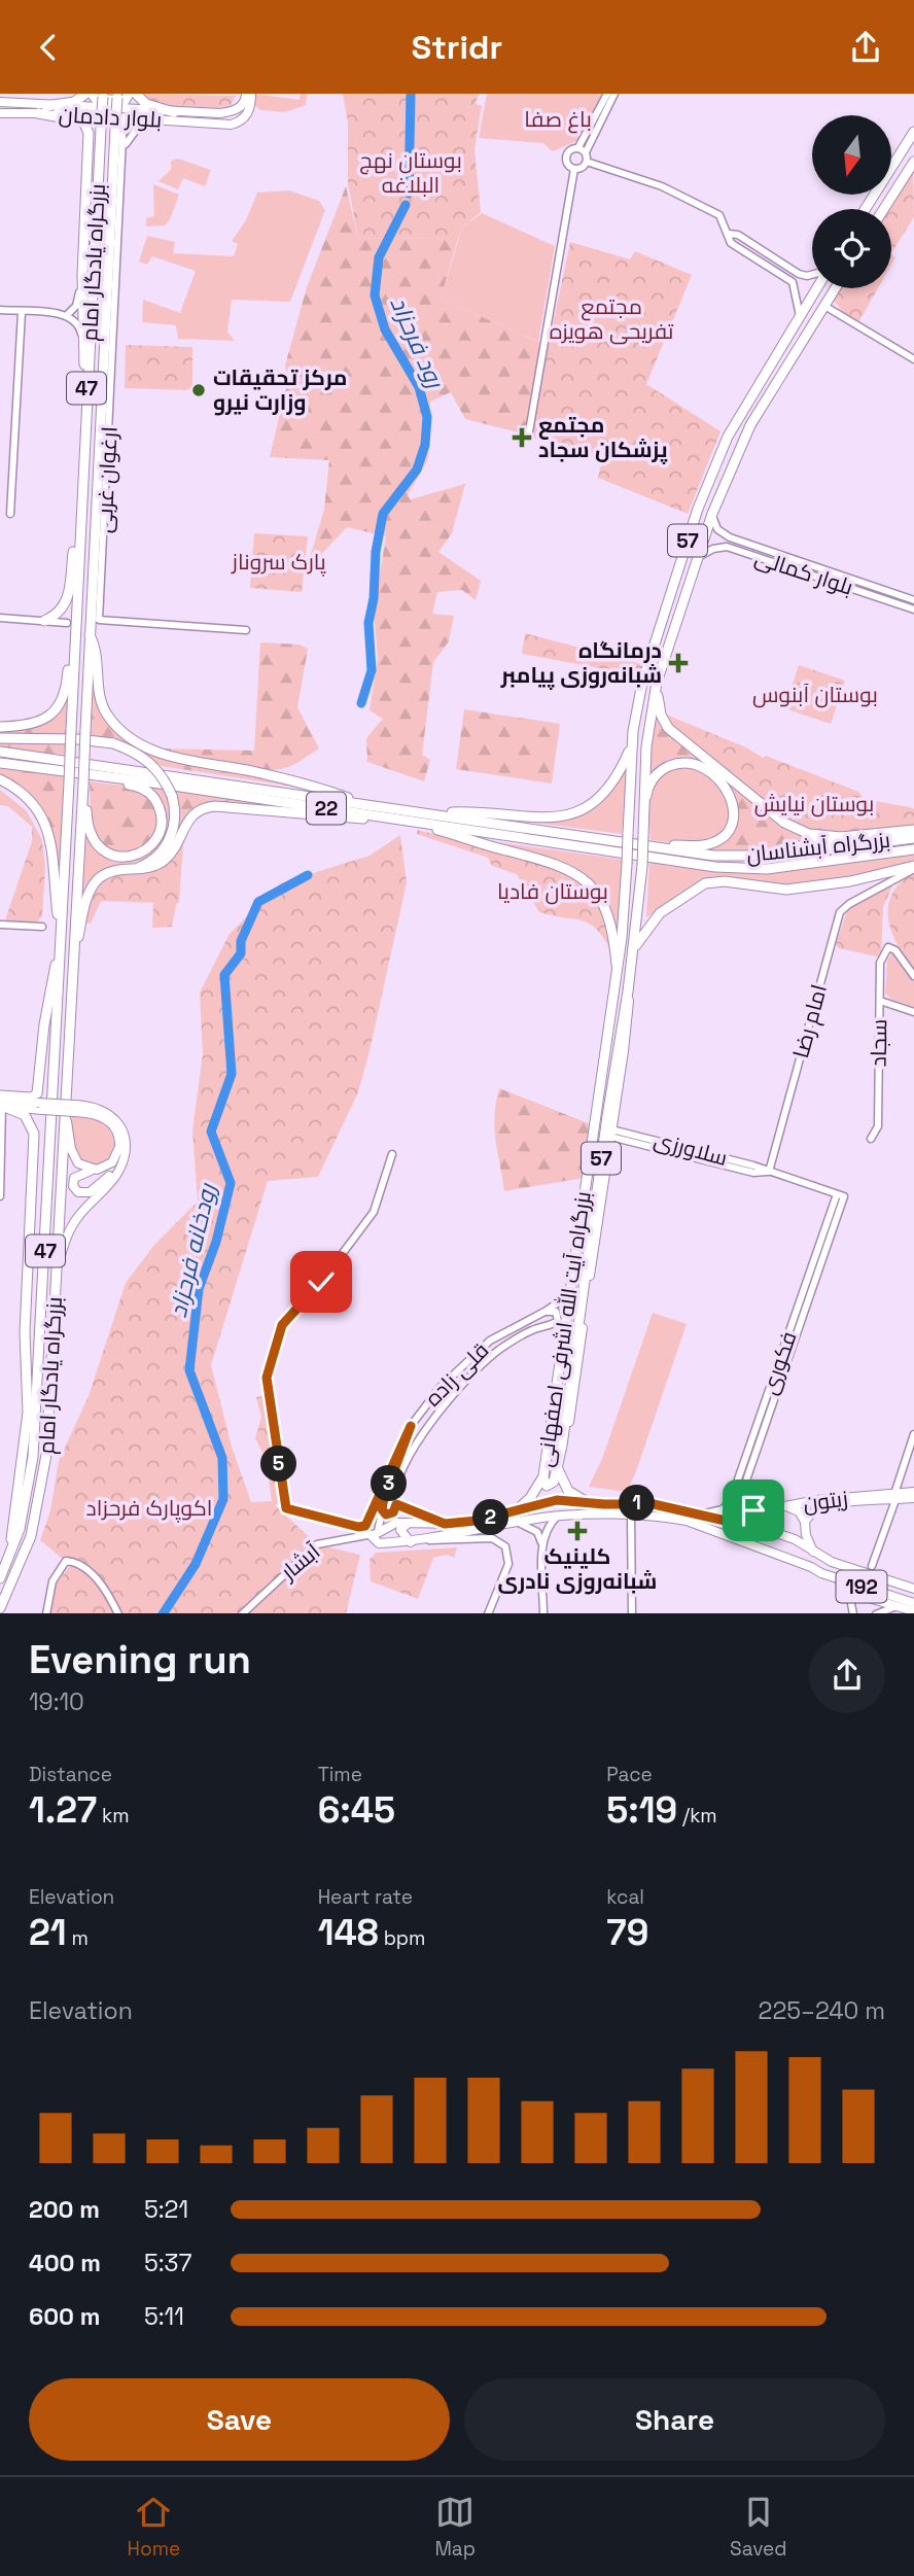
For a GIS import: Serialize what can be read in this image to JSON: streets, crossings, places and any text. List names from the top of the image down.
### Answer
{
  "streets": {
    "highway": [
      "بزرگراه یادگار امام",
      "47",
      "57",
      "22",
      "بزرگراه آبشناسان",
      "بزرگراه آیت الله اشرفی اصفهانی"
    ],
    "main road": ["بلوار دادمان", "زیتون", "192"],
    "street": [
      "ارغوان غربی",
      "بلوار کمالی",
      "امام رضا",
      "سجاد",
      "سلاورزی",
      "فکوری",
      "قلی زاده",
      "آبشار"
    ]
  },
  "crossings": [
    ["بلوار دادمان", "ارغوان غربی"],
    ["22", "بزرگراه آبشناسان"],
    ["22", "بزرگراه آیت الله اشرفی اصفهانی"],
    ["بزرگراه آبشناسان", "بزرگراه آیت الله اشرفی اصفهانی"],
    ["امام رضا", "سلاورزی"],
    ["سلاورزی", "فکوری"],
    ["بزرگراه آیت الله اشرفی اصفهانی", "قلی زاده"],
    ["فکوری", "زیتون"],
    ["فکوری", "192"],
    ["زیتون", "192"],
    ["آبشار", "192"]
  ],
  "water": ["رود فرحزاد", "رودخانه فرحزاد"],
  "parks": [
    "باغ صفا",
    "بوستان نهج البلاغه",
    "مجتمع تفریحی هویزه",
    "پارک سروناز",
    "بوستان آبنوس",
    "بوستان نیایش",
    "بوستان فادیا",
    "اکوپارک فرحزاد"
  ],
  "places": {
    "other": ["مرکز تحقیقات وزارت نیرو"],
    "health": ["مجتمع پزشکان سجاد", "درمانگاه شبانه‌روزی پیامبر", "کلینیک شبانه‌روزی نادری"]
  },
  "north": "bottom",
  "page": {
    "header": "Stridr",
    "pins": [
      "5",
      "3",
      "1",
      "2"
    ],
    "heading": ["Evening run", "19:10"],
    "stats": [
      ["Distance", "1.27 km"],
      ["Time", "6:45"],
      ["Pace", "5:19 /km"],
      ["Elevation", "21 m"],
      ["Heart rate", "148 bpm"],
      ["kcal", "79"]
    ],
    "chart": ["Elevation", "225–240 m"],
    "list": [
      {
        "name": "200 m",
        "note": "5:21"
      },
      {
        "name": "400 m",
        "note": "5:37"
      },
      {
        "name": "600 m",
        "note": "5:11"
      }
    ],
    "buttons": ["Save", "Share"],
    "tabs": ["Home", "Map", "Saved"]
  }
}
